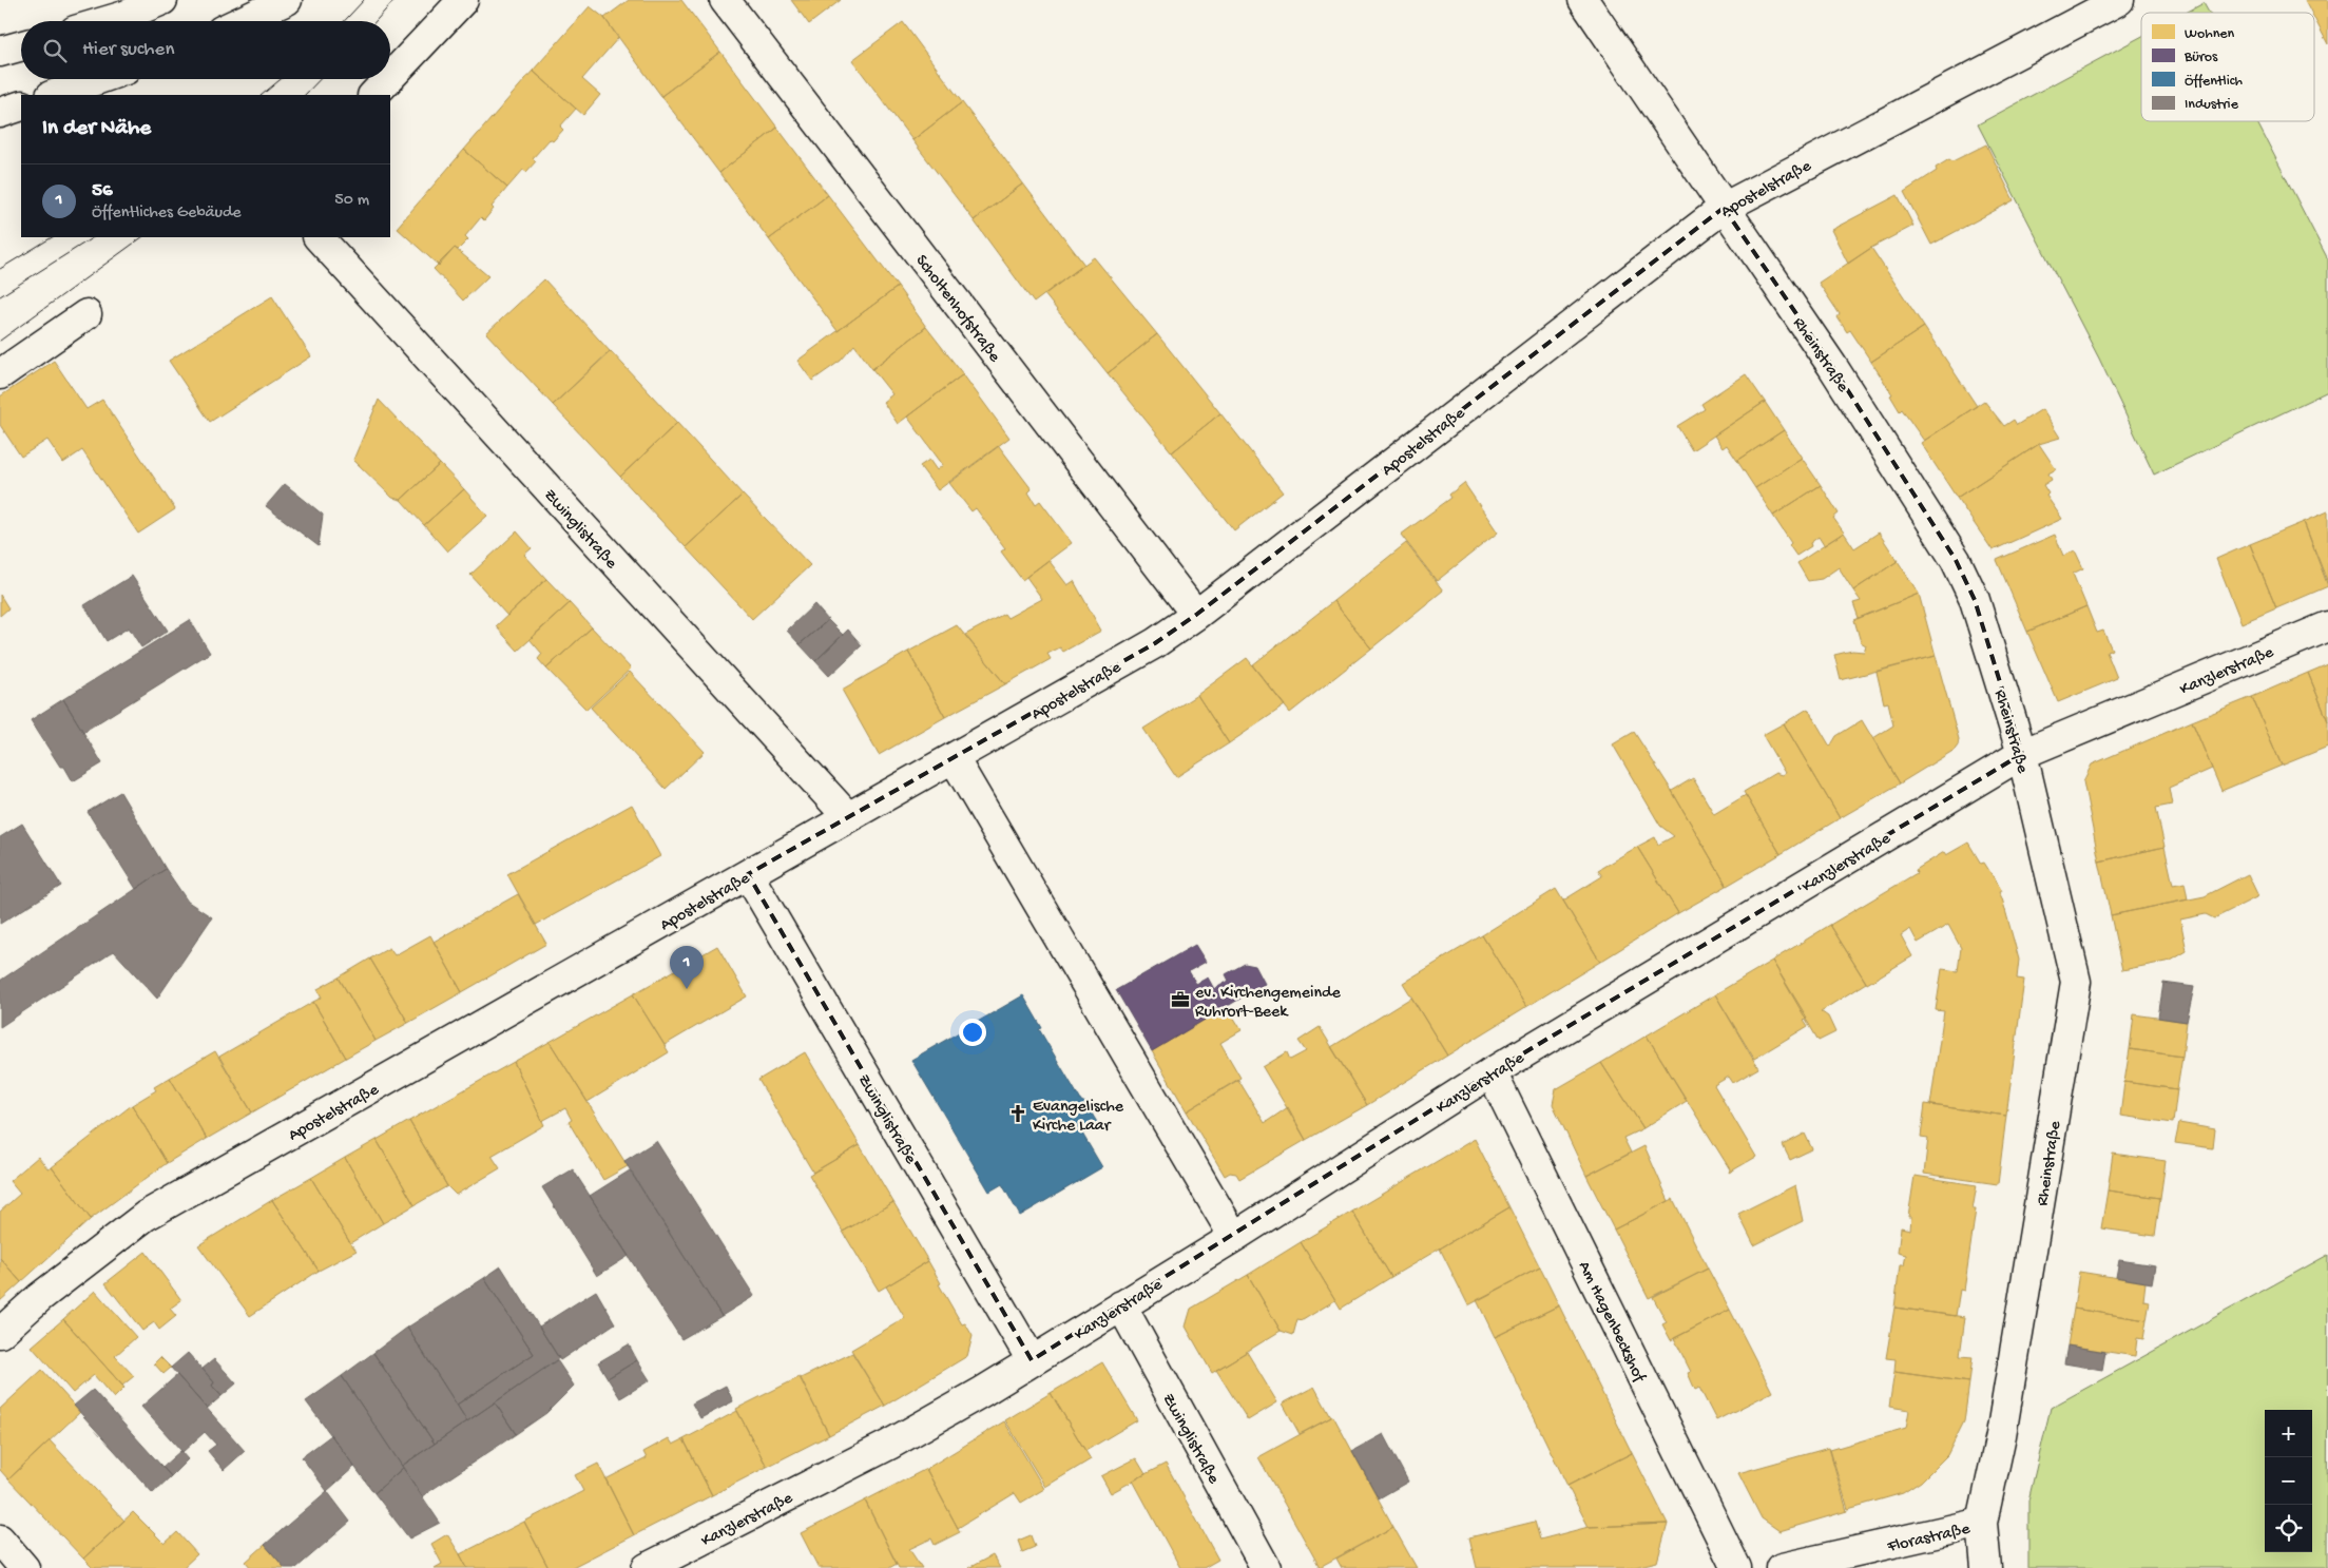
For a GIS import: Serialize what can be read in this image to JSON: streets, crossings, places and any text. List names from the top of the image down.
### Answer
{
  "streets": {
    "street": [
      "Apostelstraße",
      "Scholtenhofstraße",
      "Rheinstraße",
      "Zwinglistraße",
      "Kanzlerstraße",
      "Am Hagenbeckshof",
      "Florastraße"
    ]
  },
  "crossings": [
    ["Apostelstraße", "Scholtenhofstraße"],
    ["Apostelstraße", "Rheinstraße"],
    ["Apostelstraße", "Zwinglistraße"],
    ["Rheinstraße", "Kanzlerstraße"],
    ["Rheinstraße", "Florastraße"],
    ["Zwinglistraße", "Kanzlerstraße"],
    ["Kanzlerstraße", "Am Hagenbeckshof"]
  ],
  "places": {
    "office": ["ev. Kirchengemeinde Ruhrort-Beek"],
    "church": ["Evangelische Kirche Laar"]
  },
  "legend": [
    "Wohnen",
    "Büros",
    "Öffentlich",
    "Industrie"
  ],
  "page": {
    "search": "Hier suchen",
    "heading": "In der Nähe",
    "list": [
      {
        "mark": "1",
        "name": "56",
        "note": "Öffentliches Gebäude",
        "value": "50 m"
      }
    ],
    "pins": "1",
    "map_buttons": ["+", "−"]
  }
}
